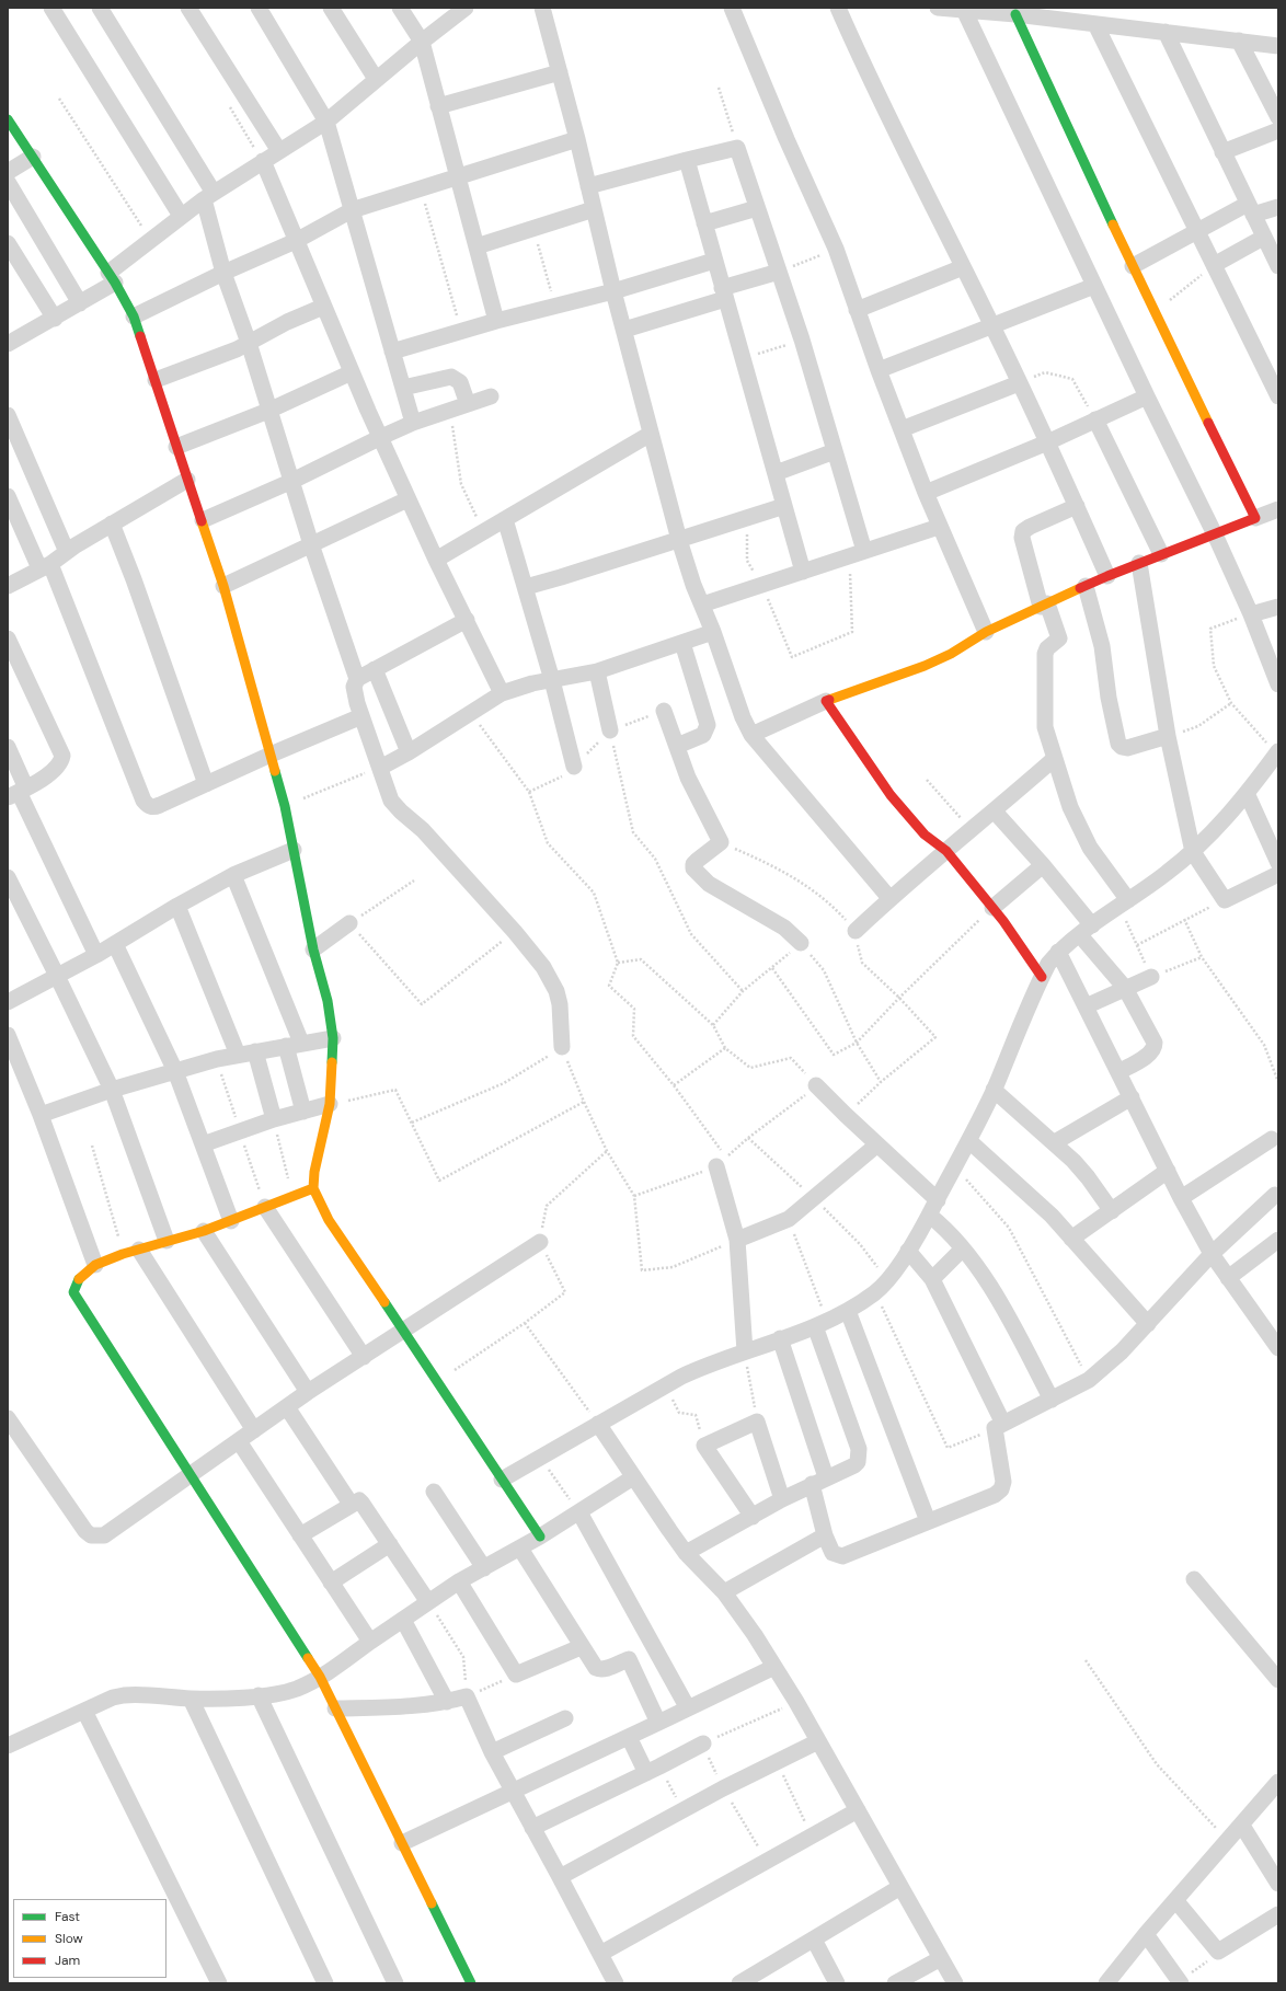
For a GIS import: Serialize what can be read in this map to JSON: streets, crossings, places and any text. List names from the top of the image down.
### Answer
{
  "legend": ["Fast", "Slow", "Jam"]
}
